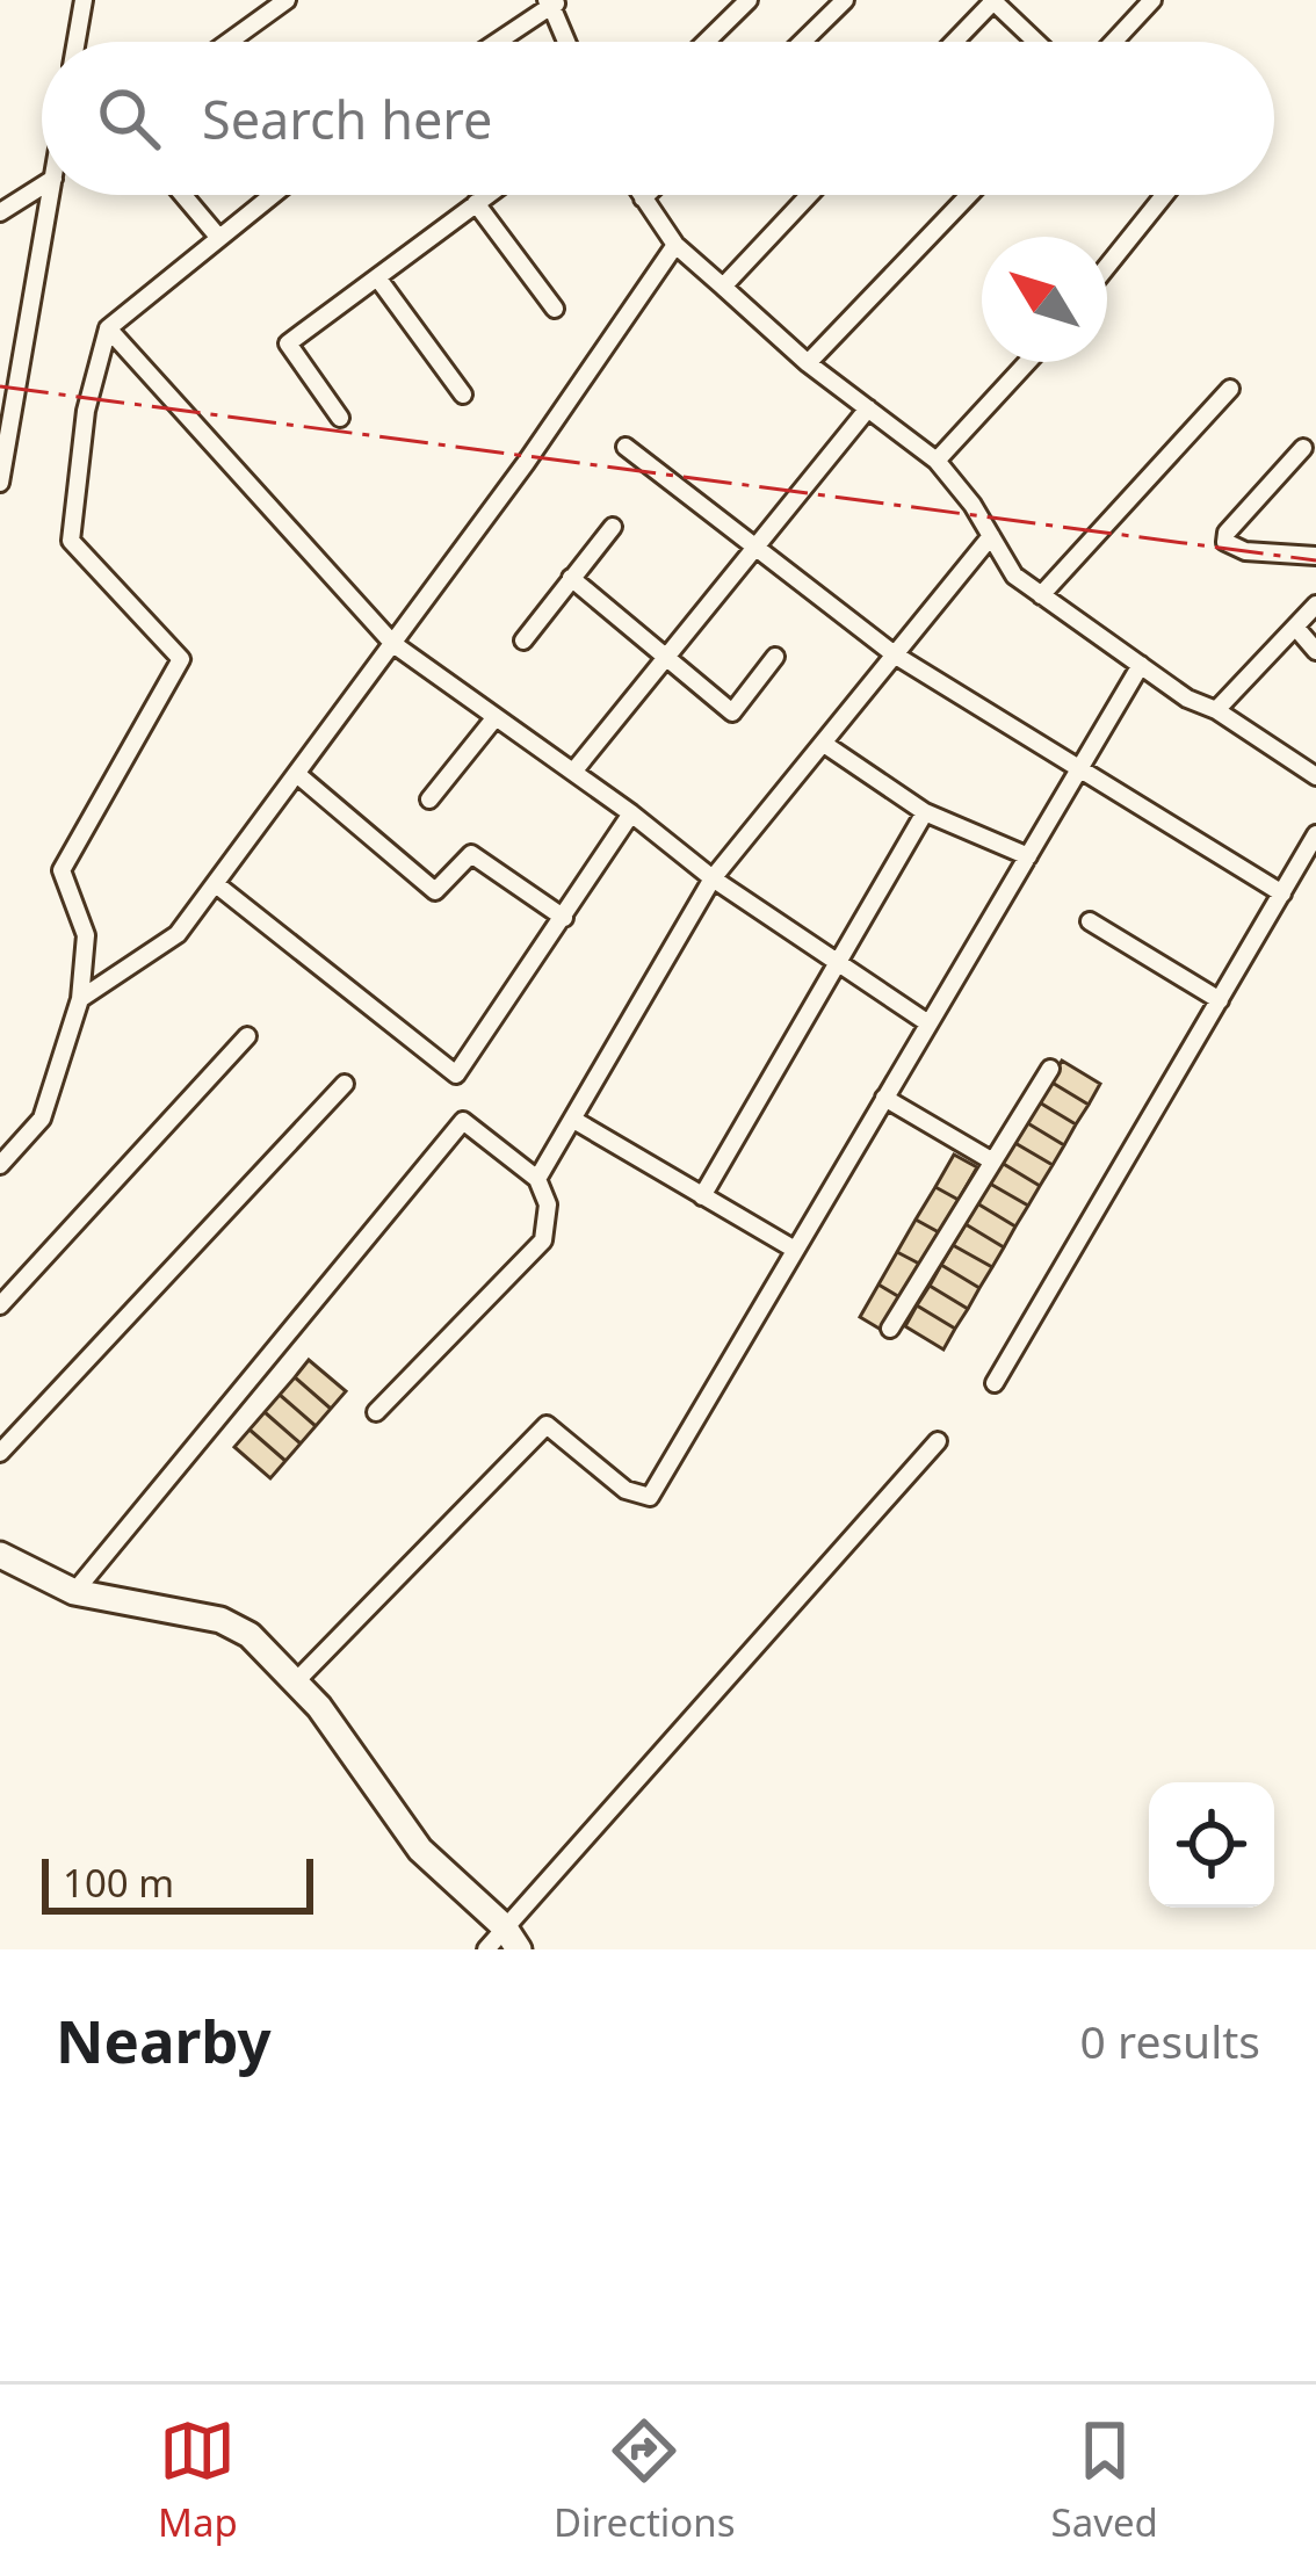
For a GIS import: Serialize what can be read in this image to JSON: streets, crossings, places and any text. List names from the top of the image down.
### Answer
{
  "scale_bar": "100 m",
  "north": "top left",
  "page": {
    "search": "Search here",
    "scale": "100 m",
    "heading": ["Nearby", "0 results"],
    "nav": ["Map", "Directions", "Saved"]
  }
}
